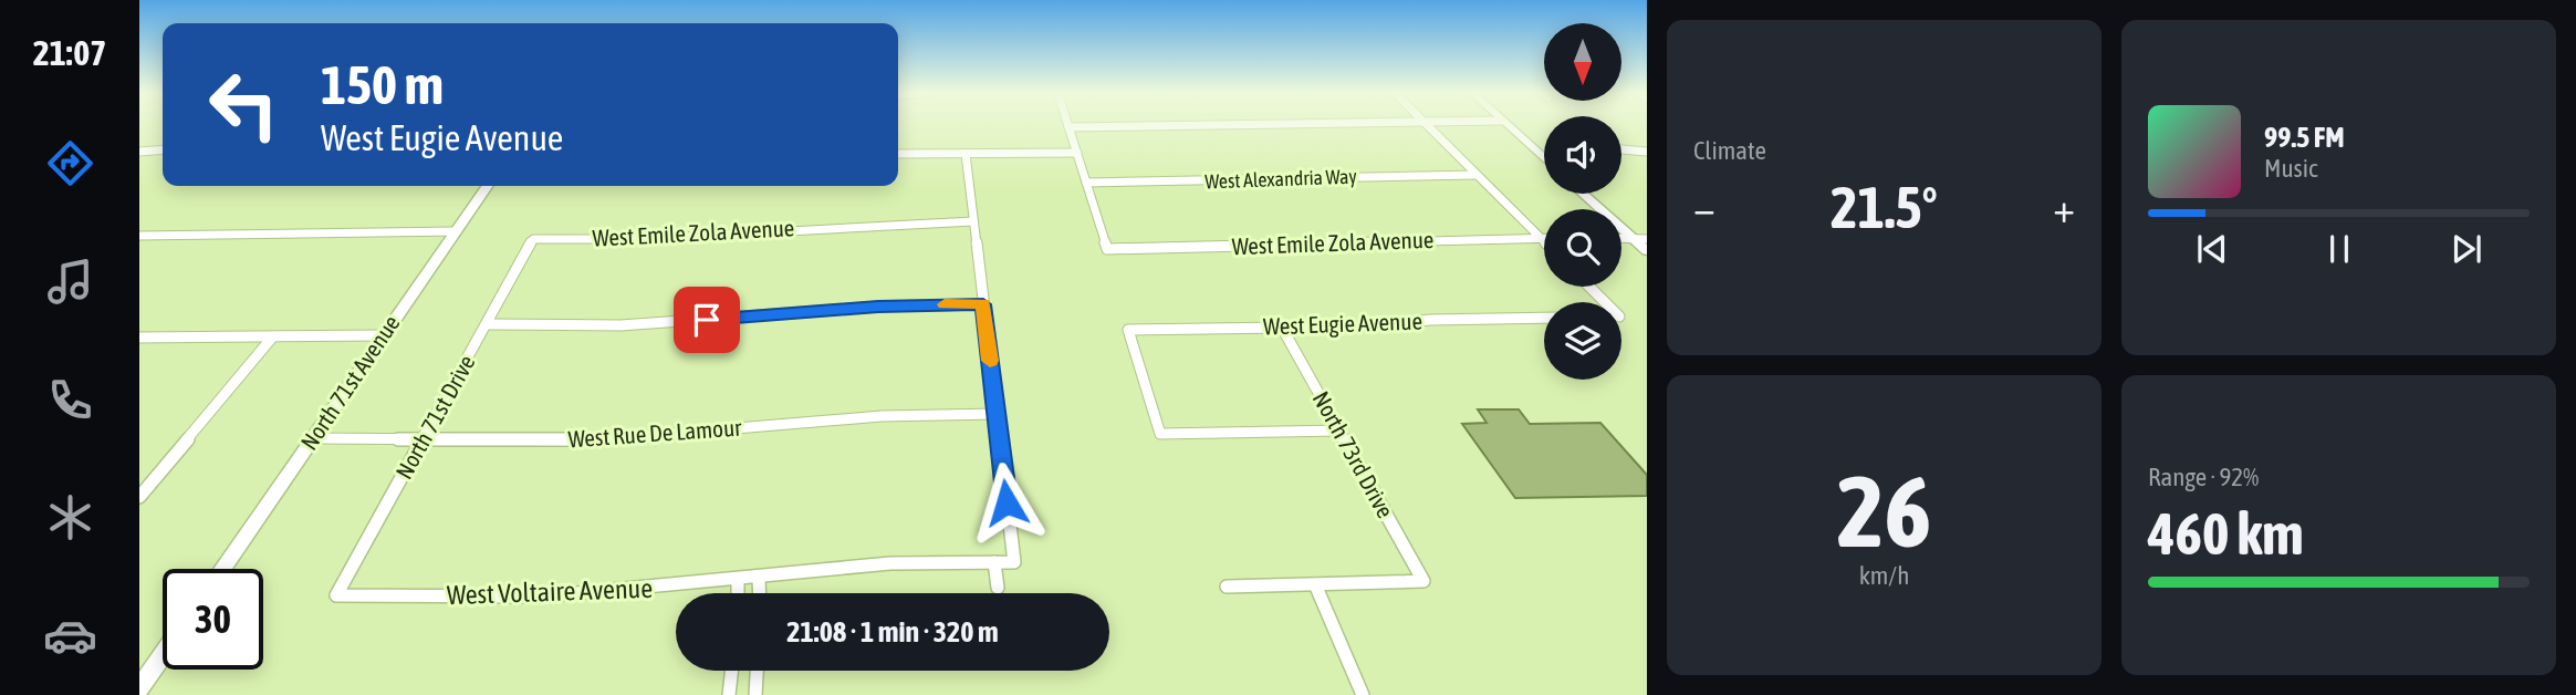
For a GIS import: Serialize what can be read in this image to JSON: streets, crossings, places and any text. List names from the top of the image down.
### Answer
{
  "streets": {
    "street": [
      "West Alexandria Way",
      "West Emile Zola Avenue",
      "West Eugie Avenue",
      "North 71st Avenue",
      "North 71st Drive",
      "West Rue De Lamour",
      "North 73rd Drive",
      "West Voltaire Avenue"
    ]
  },
  "crossings": [
    ["West Alexandria Way", "West Emile Zola Avenue"],
    ["West Emile Zola Avenue", "North 71st Drive"],
    ["West Eugie Avenue", "North 73rd Drive"],
    ["North 71st Avenue", "West Rue De Lamour"],
    ["North 71st Drive", "West Rue De Lamour"],
    ["North 71st Drive", "West Voltaire Avenue"],
    ["West Rue De Lamour", "West Voltaire Avenue"]
  ],
  "north": "bottom",
  "page": {
    "tabs": "21:07",
    "tile": [
      "Climate",
      ["26", "km/h"],
      ["Range · 92%", "460 km"]
    ],
    "turn": ["150 m", "West Eugie Avenue"],
    "song": ["99.5 FM", "Music"],
    "heat": ["−", "21.5°", "+"],
    "limit": "30",
    "trip": "21:08 · 1 min · 320 m"
  }
}
